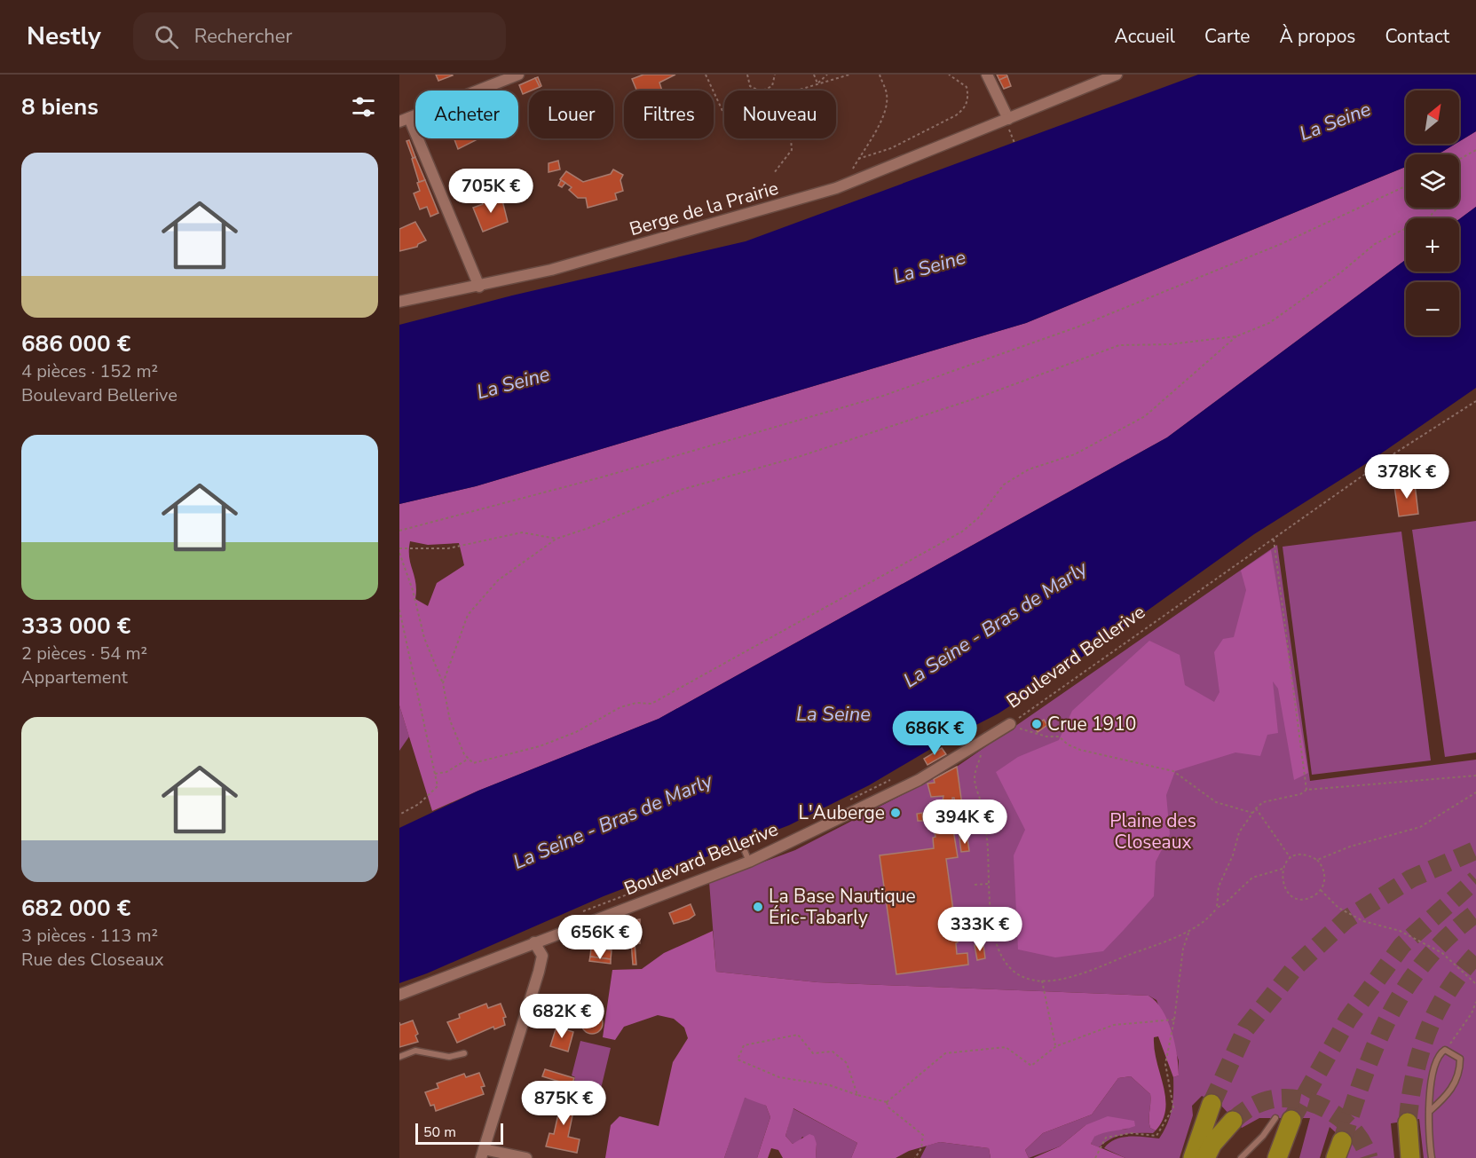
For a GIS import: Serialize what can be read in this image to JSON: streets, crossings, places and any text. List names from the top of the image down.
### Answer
{
  "streets": {
    "street": ["Berge de la Prairie", "Boulevard Bellerive"]
  },
  "water": ["La Seine", "La Seine - Bras de Marly"],
  "parks": ["Plaine des Closeaux"],
  "places": ["Crue 1910", "L'Auberge", "La Base Nautique Éric-Tabarly"],
  "scale_bar": "50 m",
  "north": "top right",
  "page": {
    "header": "Nestly",
    "search": "Rechercher",
    "nav": [
      "Accueil",
      "Carte",
      "À propos",
      "Contact"
    ],
    "heading": "8 biens",
    "map_buttons": ["+", "−"],
    "chip": [
      "Acheter",
      "Louer",
      "Filtres",
      "Nouveau"
    ],
    "list": [
      {
        "name": "686 000 €",
        "note": "4 pièces · 152 m² · Boulevard Bellerive"
      },
      {
        "name": "333 000 €",
        "note": "2 pièces · 54 m² · Appartement"
      },
      {
        "name": "682 000 €",
        "note": "3 pièces · 113 m² · Rue des Closeaux"
      }
    ],
    "price": [
      "705K €",
      "378K €",
      "686K €",
      "394K €",
      "333K €",
      "656K €",
      "682K €",
      "875K €"
    ],
    "scale": "50 m"
  }
}
